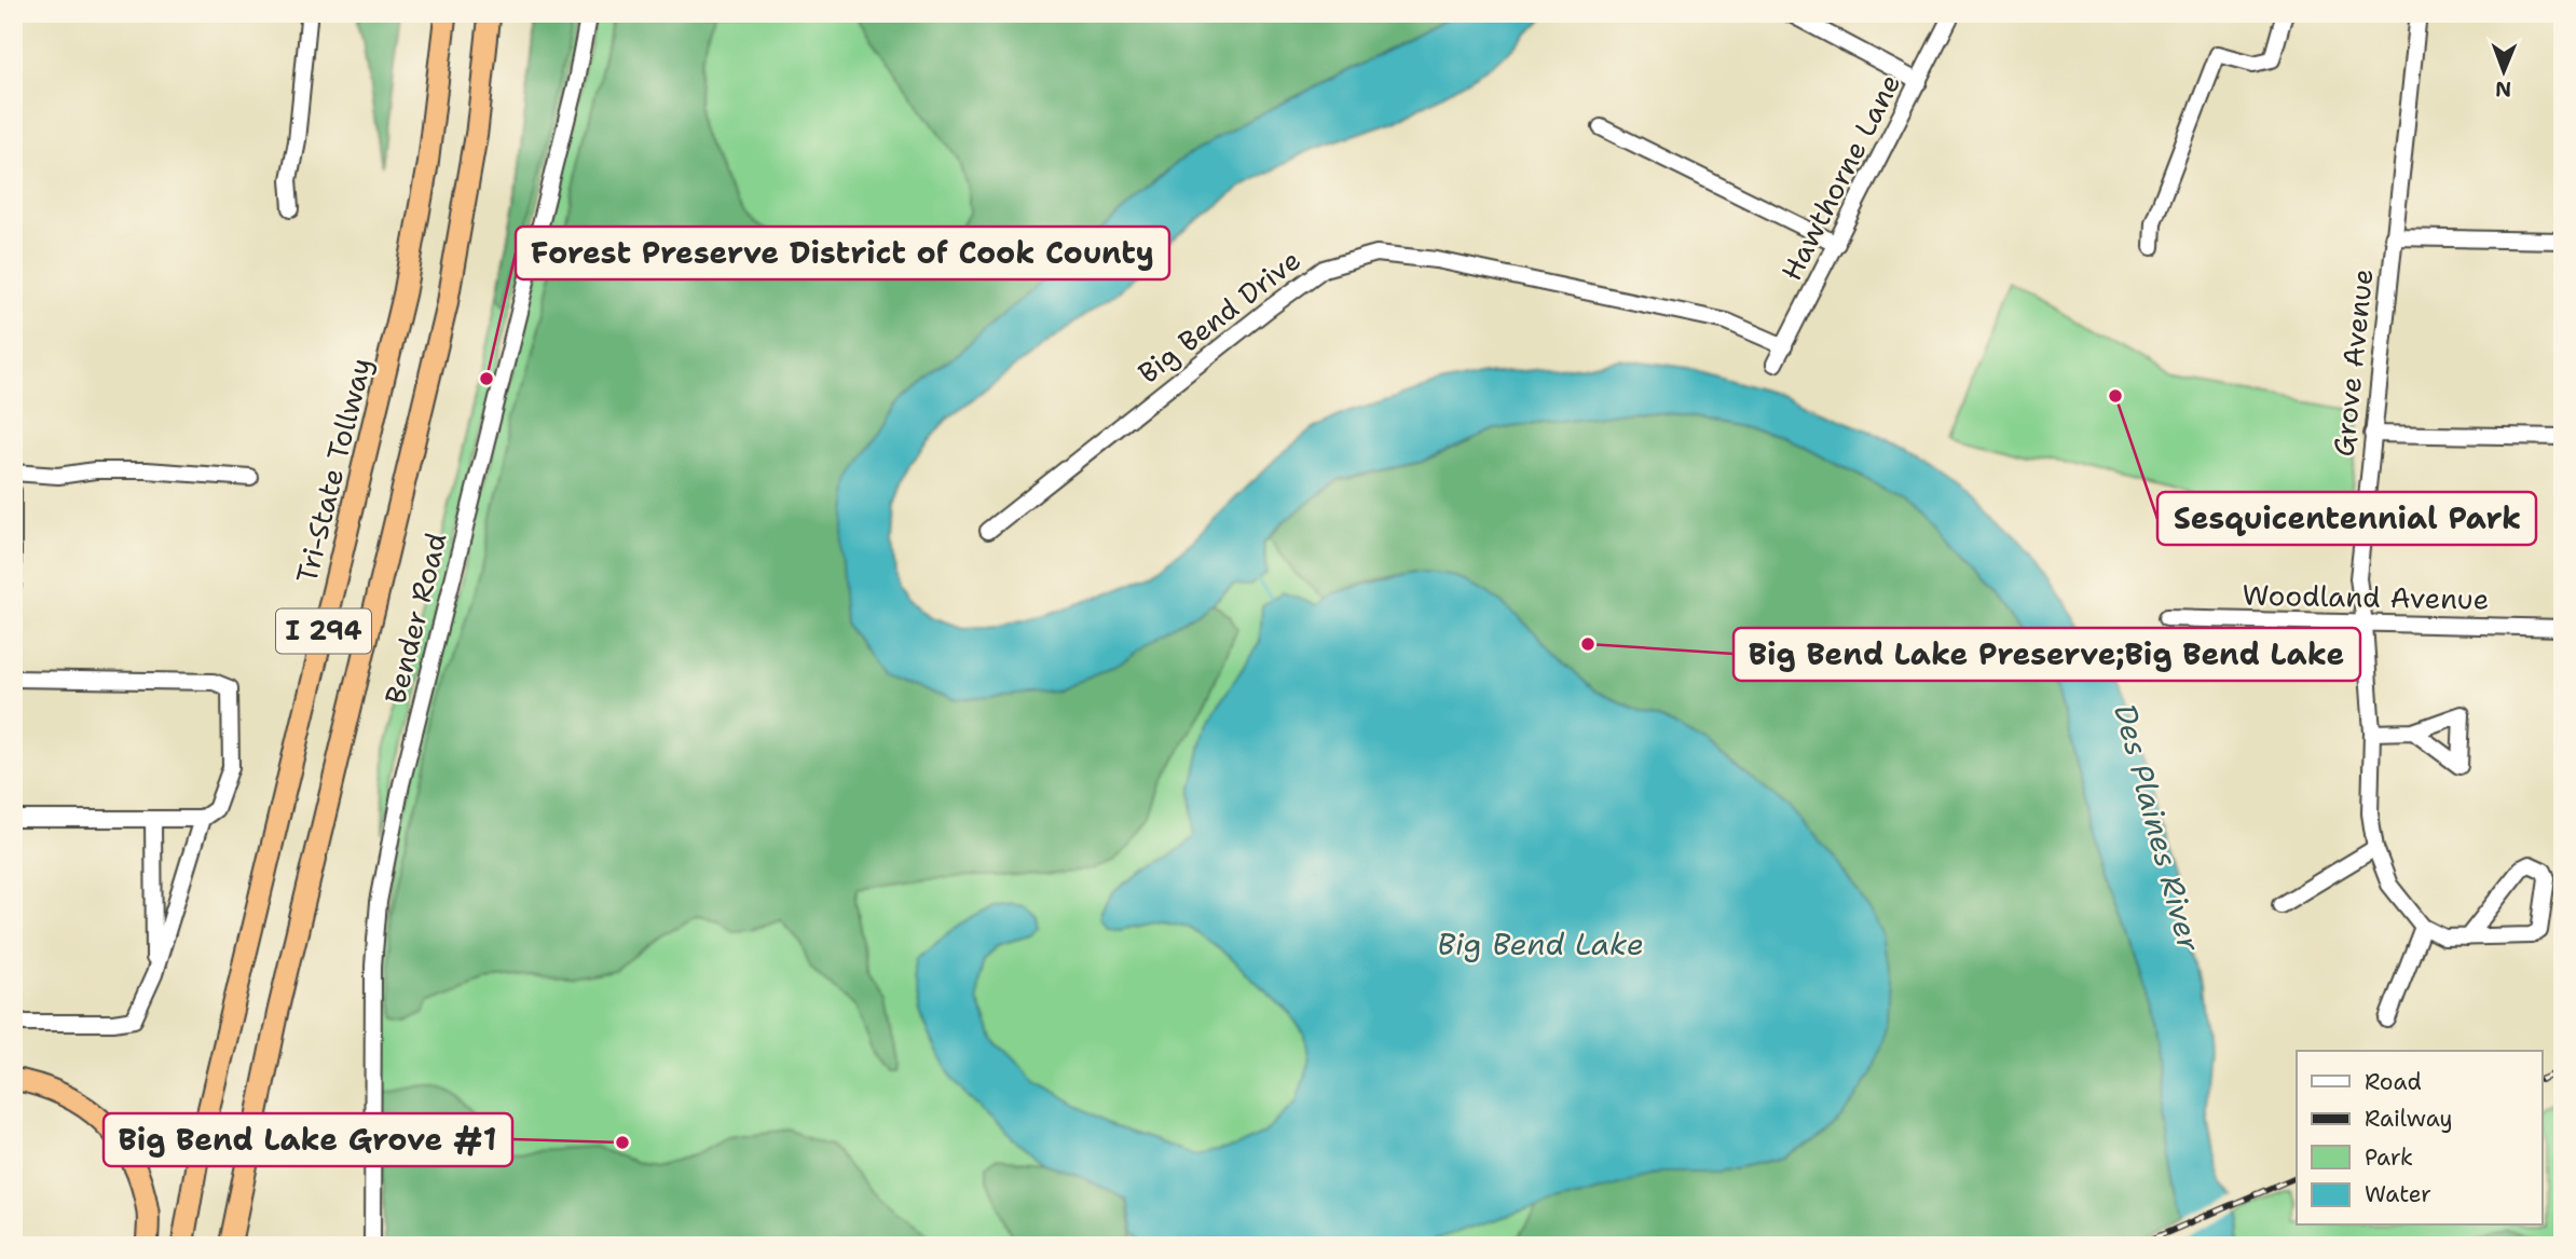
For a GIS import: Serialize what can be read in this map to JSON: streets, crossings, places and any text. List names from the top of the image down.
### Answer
{
  "streets": {
    "highway": ["Tri-State Tollway", "I 294"],
    "street": [
      "Hawthorne Lane",
      "Big Bend Drive",
      "Grove Avenue",
      "Woodland Avenue",
      "Bender Road"
    ]
  },
  "crossings": [
    ["Hawthorne Lane", "Big Bend Drive"],
    ["Grove Avenue", "Woodland Avenue"]
  ],
  "water": ["Des Plaines River", "Big Bend Lake"],
  "places": [
    "Forest Preserve District of Cook County",
    "Sesquicentennial Park",
    "Big Bend Lake Preserve;Big Bend Lake",
    "Big Bend Lake Grove #1"
  ],
  "legend": [
    "Road",
    "Railway",
    "Park",
    "Water"
  ],
  "north": "bottom"
}
